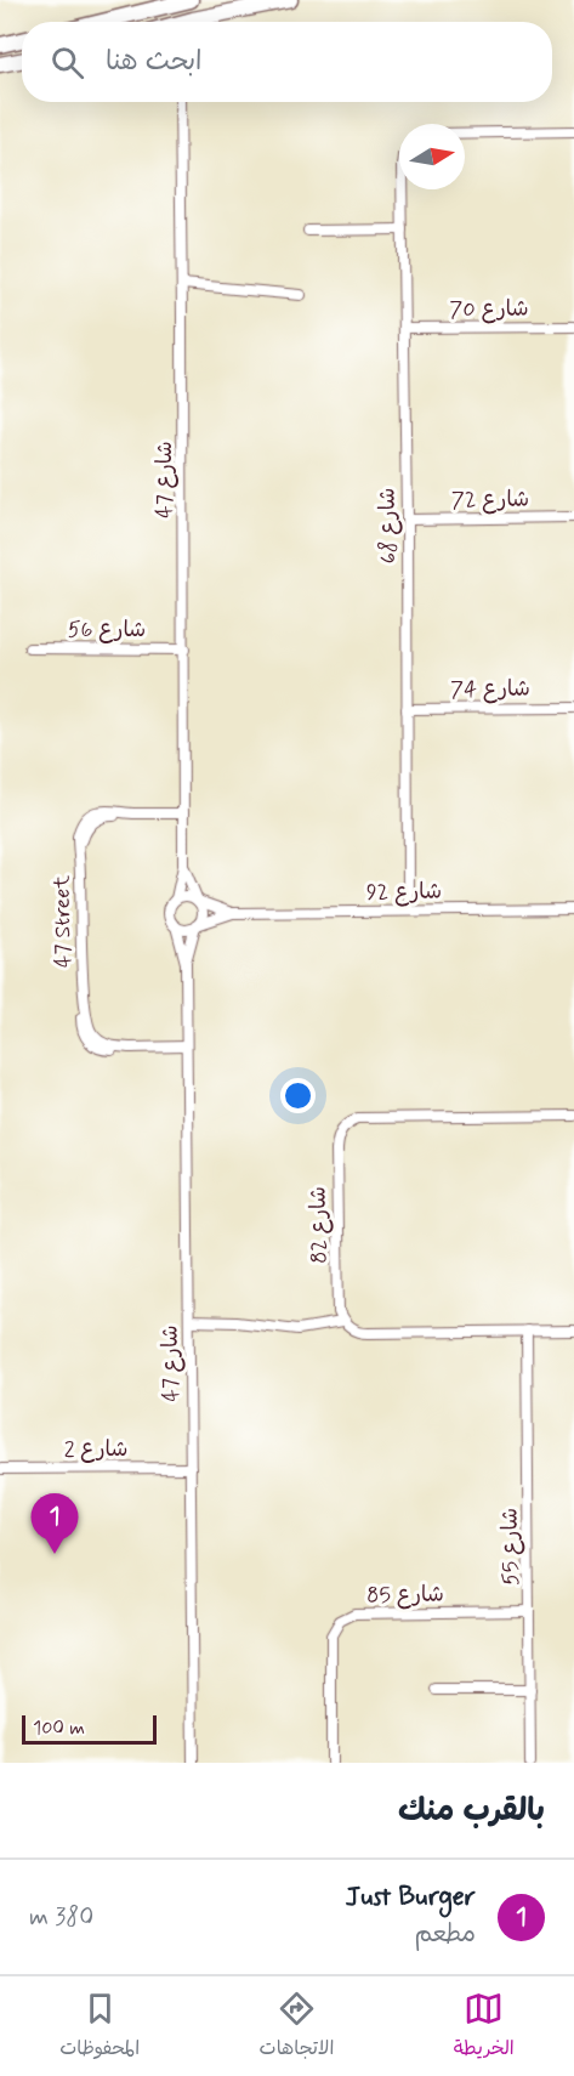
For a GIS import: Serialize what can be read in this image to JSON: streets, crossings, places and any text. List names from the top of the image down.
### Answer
{
  "streets": {
    "street": [
      "شارع 70",
      "شارع 47",
      "شارع 72",
      "شارع 68",
      "شارع 56",
      "شارع 74",
      "شارع 92",
      "47 Street",
      "شارع 82",
      "شارع 2",
      "شارع 55",
      "شارع 85"
    ]
  },
  "crossings": [
    ["شارع 70", "شارع 68"],
    ["شارع 47", "شارع 56"],
    ["شارع 47", "شارع 92"],
    ["شارع 47", "47 Street"],
    ["شارع 47", "شارع 2"],
    ["شارع 72", "شارع 68"],
    ["شارع 68", "شارع 74"],
    ["شارع 68", "شارع 92"],
    ["شارع 55", "شارع 85"]
  ],
  "scale_bar": "100 m",
  "north": "right",
  "page": {
    "search": "ابحث هنا",
    "pins": "1",
    "scale": "100 m",
    "heading": "بالقرب منك",
    "list": [
      {
        "mark": "1",
        "name": "Just Burger",
        "note": "مطعم",
        "value": "380 m"
      }
    ],
    "nav": ["الخريطة", "الاتجاهات", "المحفوظات"]
  }
}
